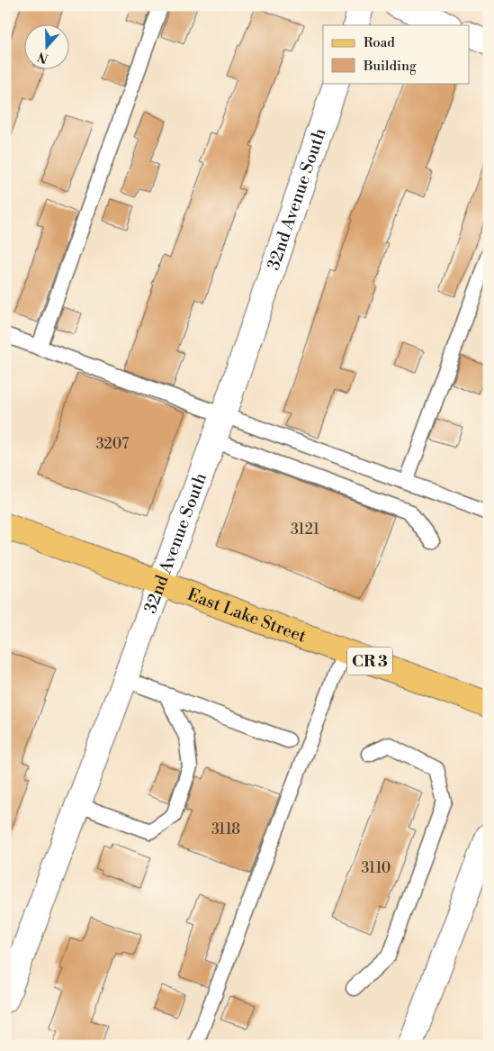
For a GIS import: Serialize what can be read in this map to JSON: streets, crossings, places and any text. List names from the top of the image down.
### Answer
{
  "streets": {
    "main road": ["East Lake Street", "CR 3"],
    "street": ["32nd Avenue South"]
  },
  "crossings": [
    ["32nd Avenue South", "East Lake Street"]
  ],
  "house_numbers": [
    "3207",
    "3121",
    "3118",
    "3110"
  ],
  "legend": ["Road", "Building"],
  "north": "bottom"
}
